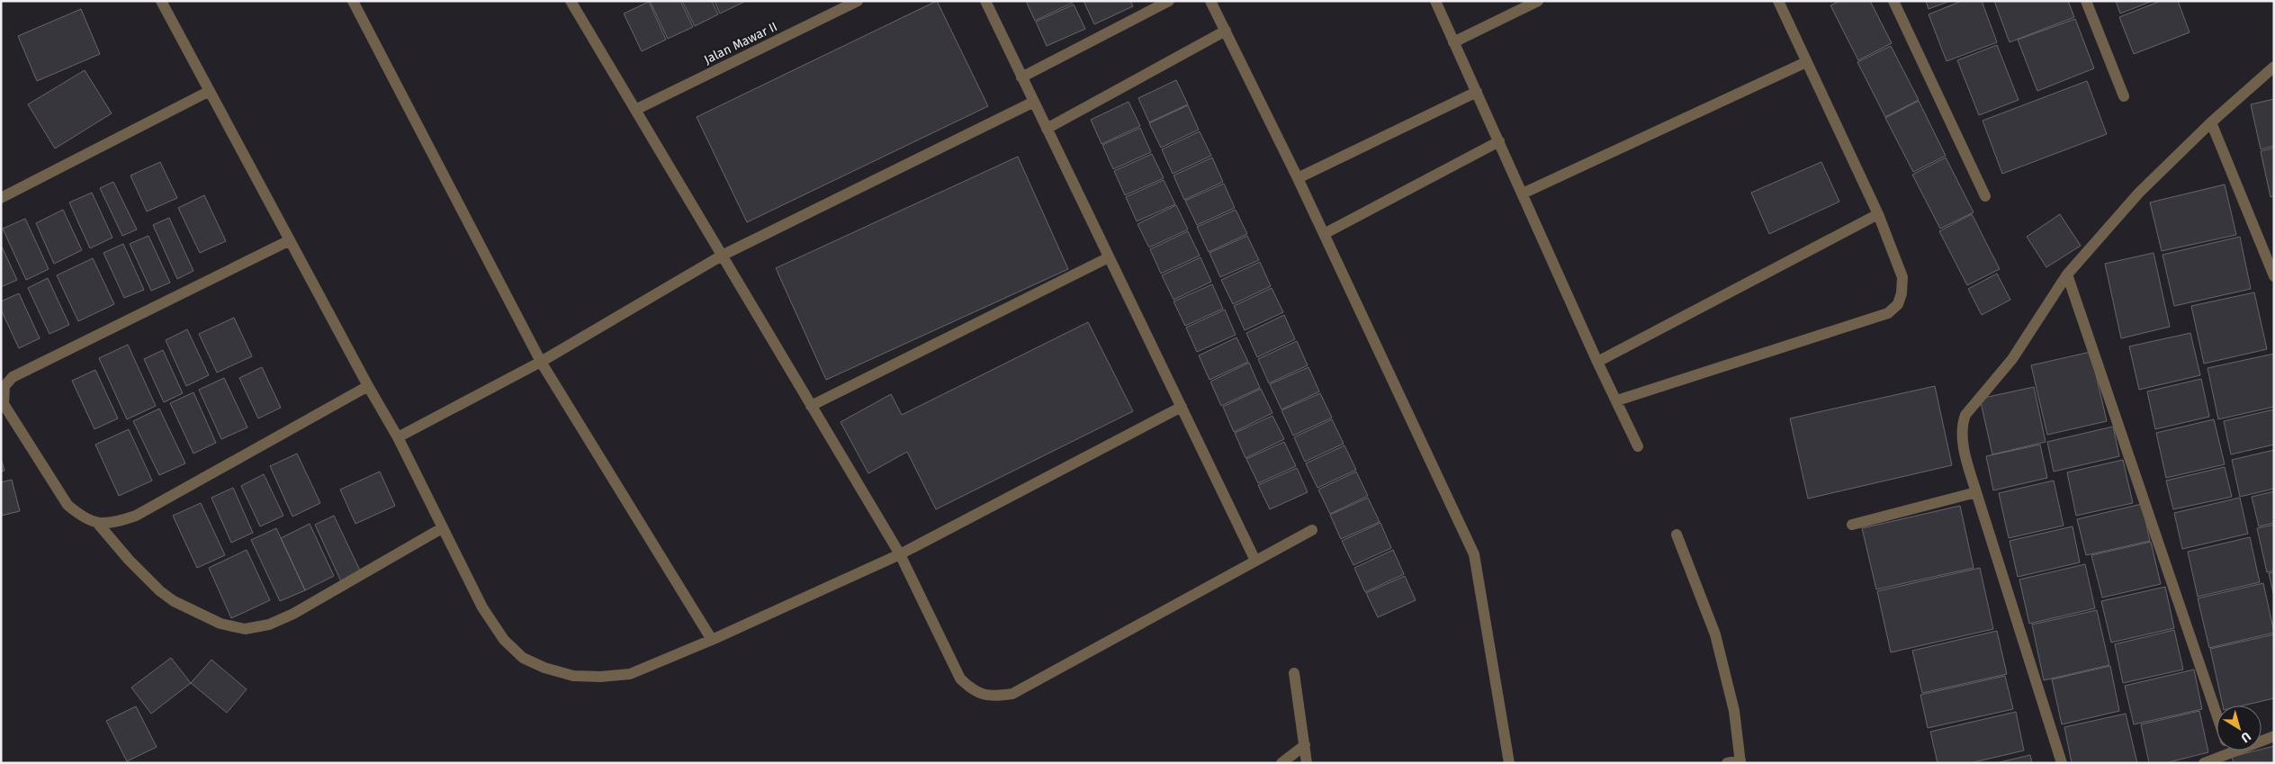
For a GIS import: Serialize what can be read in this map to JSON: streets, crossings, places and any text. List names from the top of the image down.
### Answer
{
  "streets": {
    "street": ["Jalan Mawar II"]
  },
  "north": "bottom right"
}
